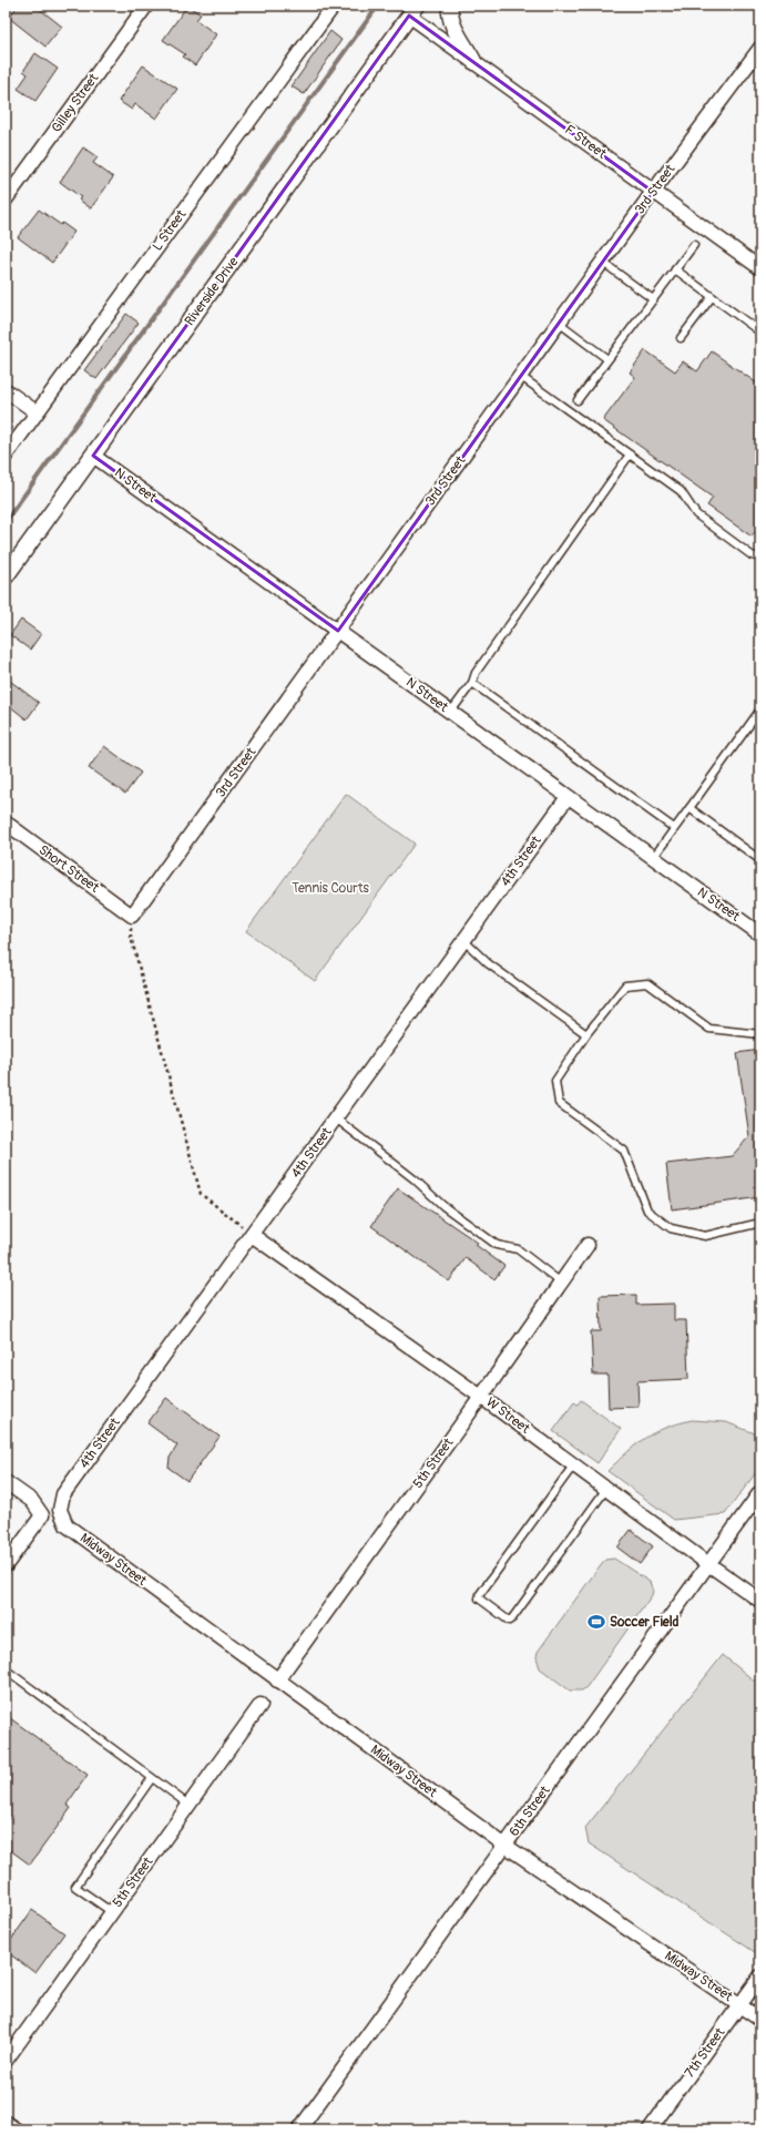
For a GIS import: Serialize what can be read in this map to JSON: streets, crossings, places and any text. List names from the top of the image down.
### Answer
{
  "streets": {
    "street": [
      "Gilley Street",
      "F Street",
      "3rd Street",
      "L Street",
      "Riverside Drive",
      "N Street",
      "4th Street",
      "Short Street",
      "W Street",
      "5th Street",
      "Midway Street",
      "6th Street",
      "7th Street"
    ]
  },
  "crossings": [
    ["F Street", "3rd Street"],
    ["F Street", "Riverside Drive"],
    ["3rd Street", "N Street"],
    ["3rd Street", "Short Street"],
    ["Riverside Drive", "N Street"],
    ["N Street", "4th Street"],
    ["4th Street", "W Street"],
    ["4th Street", "Midway Street"],
    ["W Street", "5th Street"],
    ["W Street", "6th Street"],
    ["5th Street", "Midway Street"],
    ["Midway Street", "6th Street"],
    ["Midway Street", "7th Street"]
  ],
  "parks": ["Tennis Courts"],
  "places": {
    "sports": ["Soccer Field"]
  }
}
